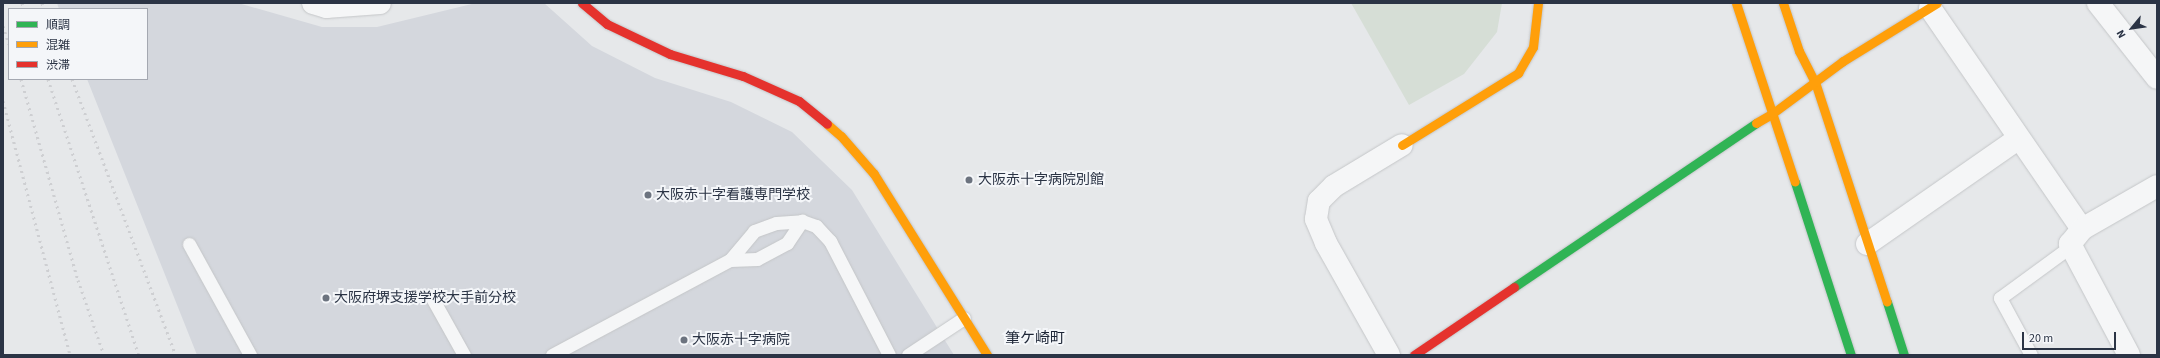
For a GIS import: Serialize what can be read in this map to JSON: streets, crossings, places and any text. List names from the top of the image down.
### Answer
{
  "districts": ["筆ケ崎町"],
  "places": [
    "大阪赤十字病院別館",
    "大阪赤十字看護専門学校",
    "大阪府堺支援学校大手前分校",
    "大阪赤十字病院"
  ],
  "legend": ["順調", "混雑", "渋滞"],
  "scale_bar": "20 m",
  "north": "bottom left"
}
